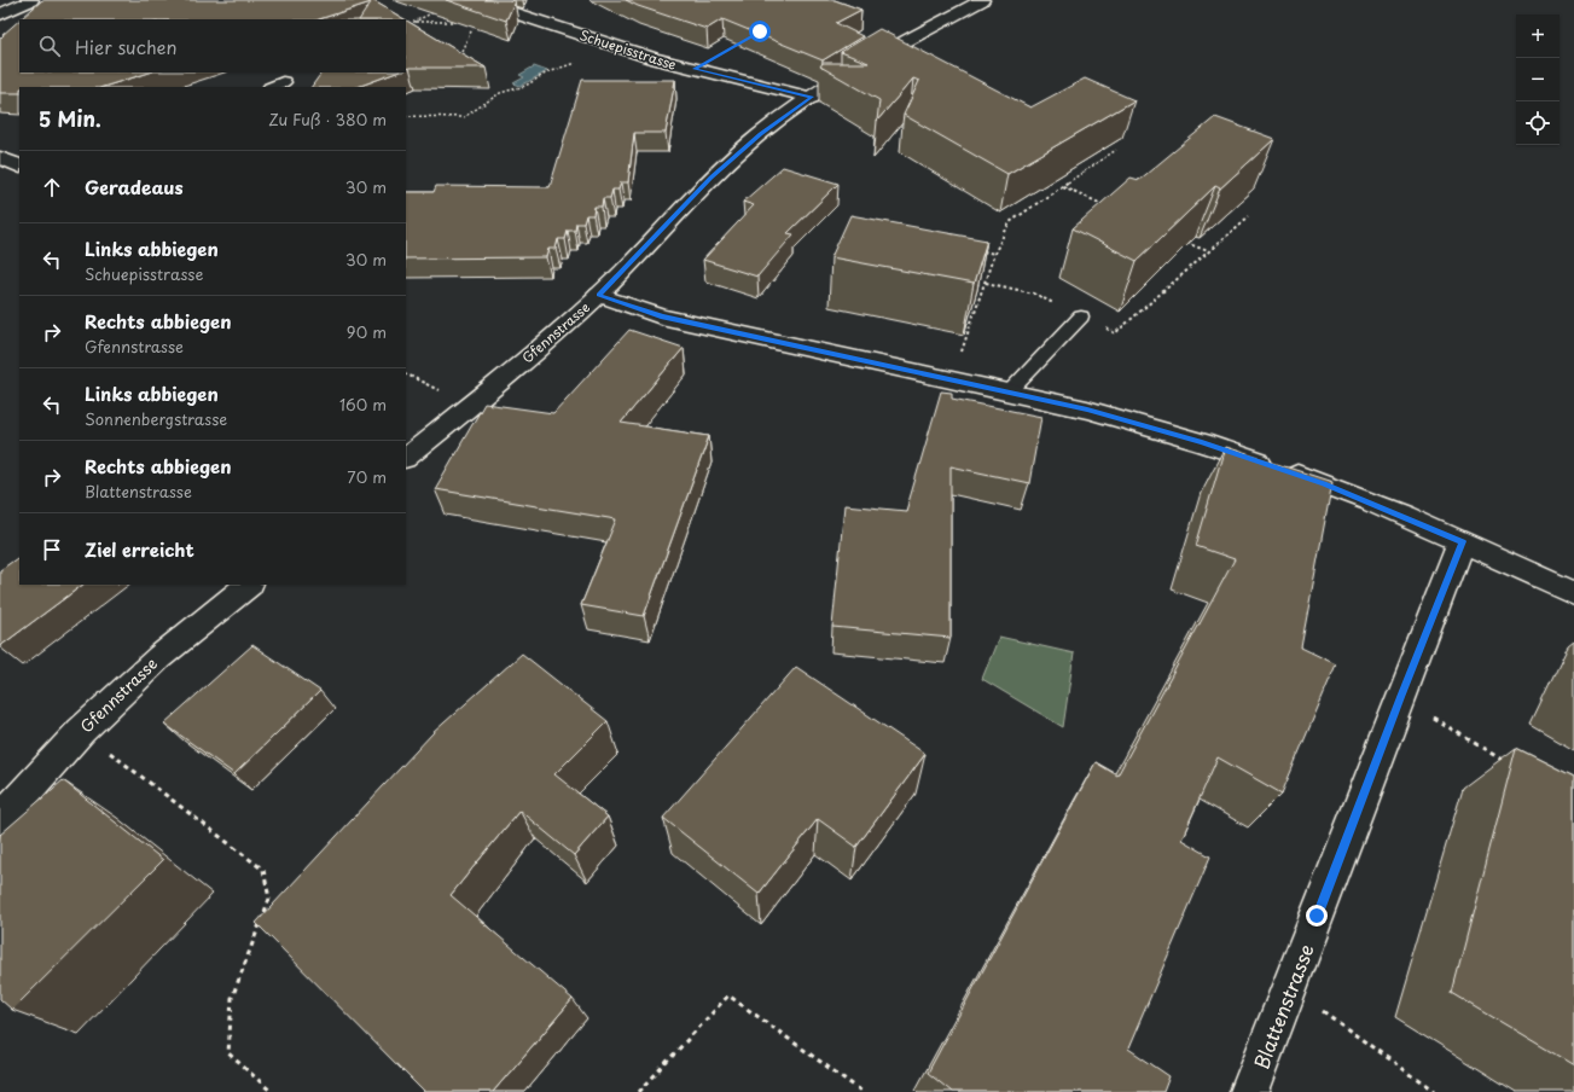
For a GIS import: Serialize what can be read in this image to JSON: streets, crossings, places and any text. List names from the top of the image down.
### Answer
{
  "streets": {
    "street": ["Schuepisstrasse", "Gfennstrasse", "Blattenstrasse"]
  },
  "crossings": [
    ["Schuepisstrasse", "Gfennstrasse"]
  ],
  "page": {
    "map_buttons": ["+", "−"],
    "search": "Hier suchen",
    "heading": ["5 Min.", "Zu Fuß · 380 m"],
    "list": [
      ["Geradeaus", "30 m"],
      ["Links abbiegen", "Schuepisstrasse", "30 m"],
      ["Rechts abbiegen", "Gfennstrasse", "90 m"],
      ["Links abbiegen", "Sonnenbergstrasse", "160 m"],
      ["Rechts abbiegen", "Blattenstrasse", "70 m"],
      "Ziel erreicht"
    ]
  }
}
